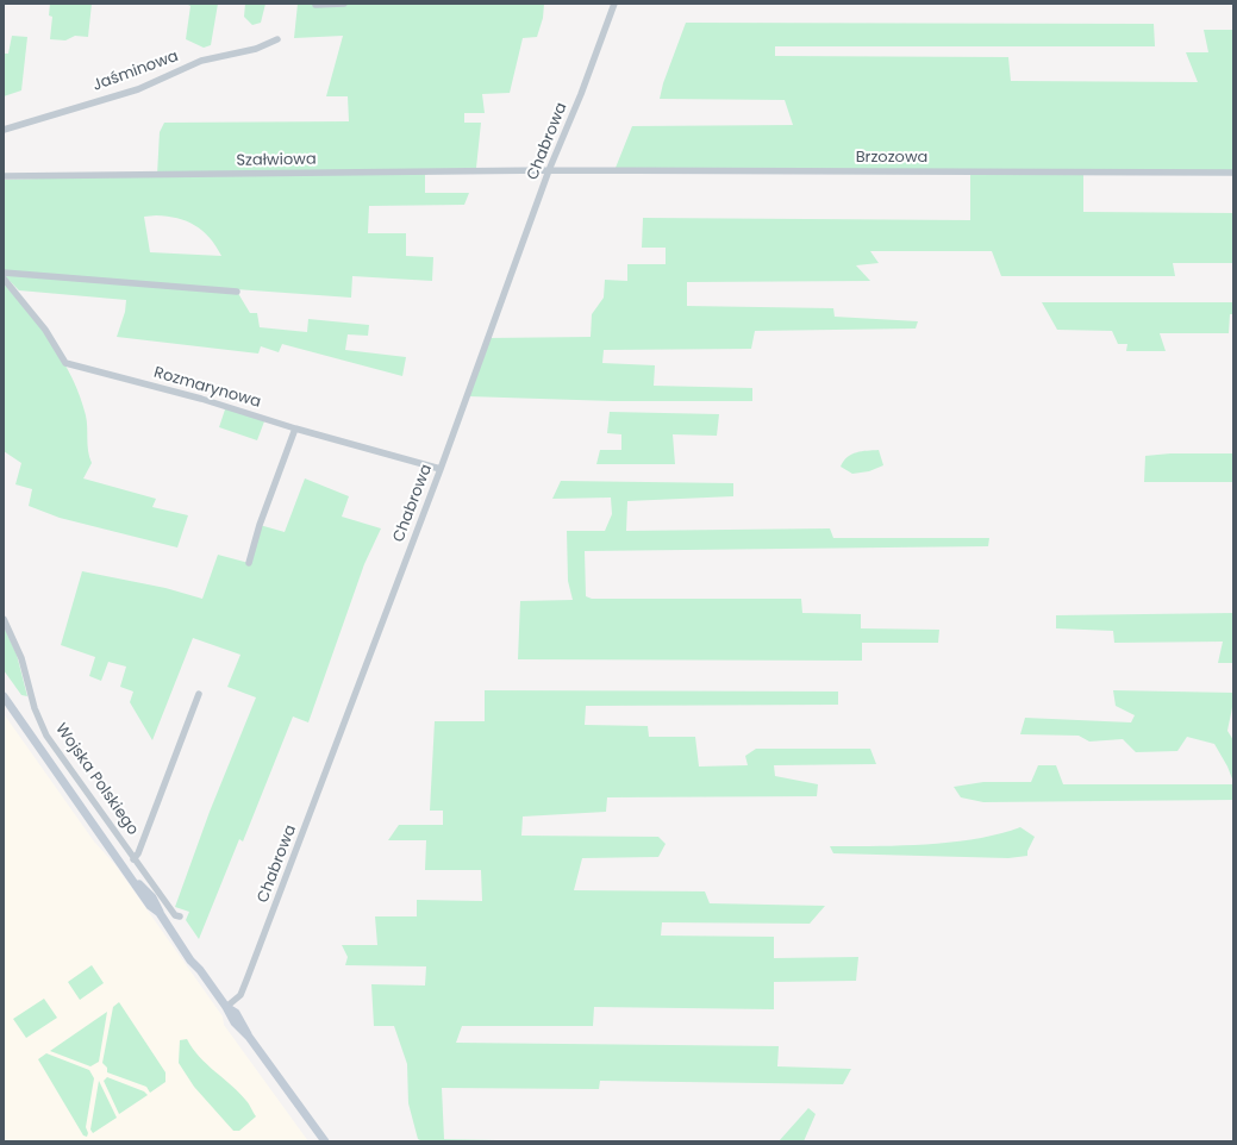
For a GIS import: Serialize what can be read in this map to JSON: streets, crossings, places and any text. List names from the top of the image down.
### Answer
{
  "streets": {
    "main road": ["Wojska Polskiego"],
    "street": [
      "Jaśminowa",
      "Chabrowa",
      "Brzozowa",
      "Szałwiowa",
      "Rozmarynowa"
    ]
  },
  "crossings": [
    ["Chabrowa", "Brzozowa"],
    ["Chabrowa", "Szałwiowa"],
    ["Chabrowa", "Rozmarynowa"],
    ["Chabrowa", "Wojska Polskiego"],
    ["Brzozowa", "Szałwiowa"]
  ]
}
